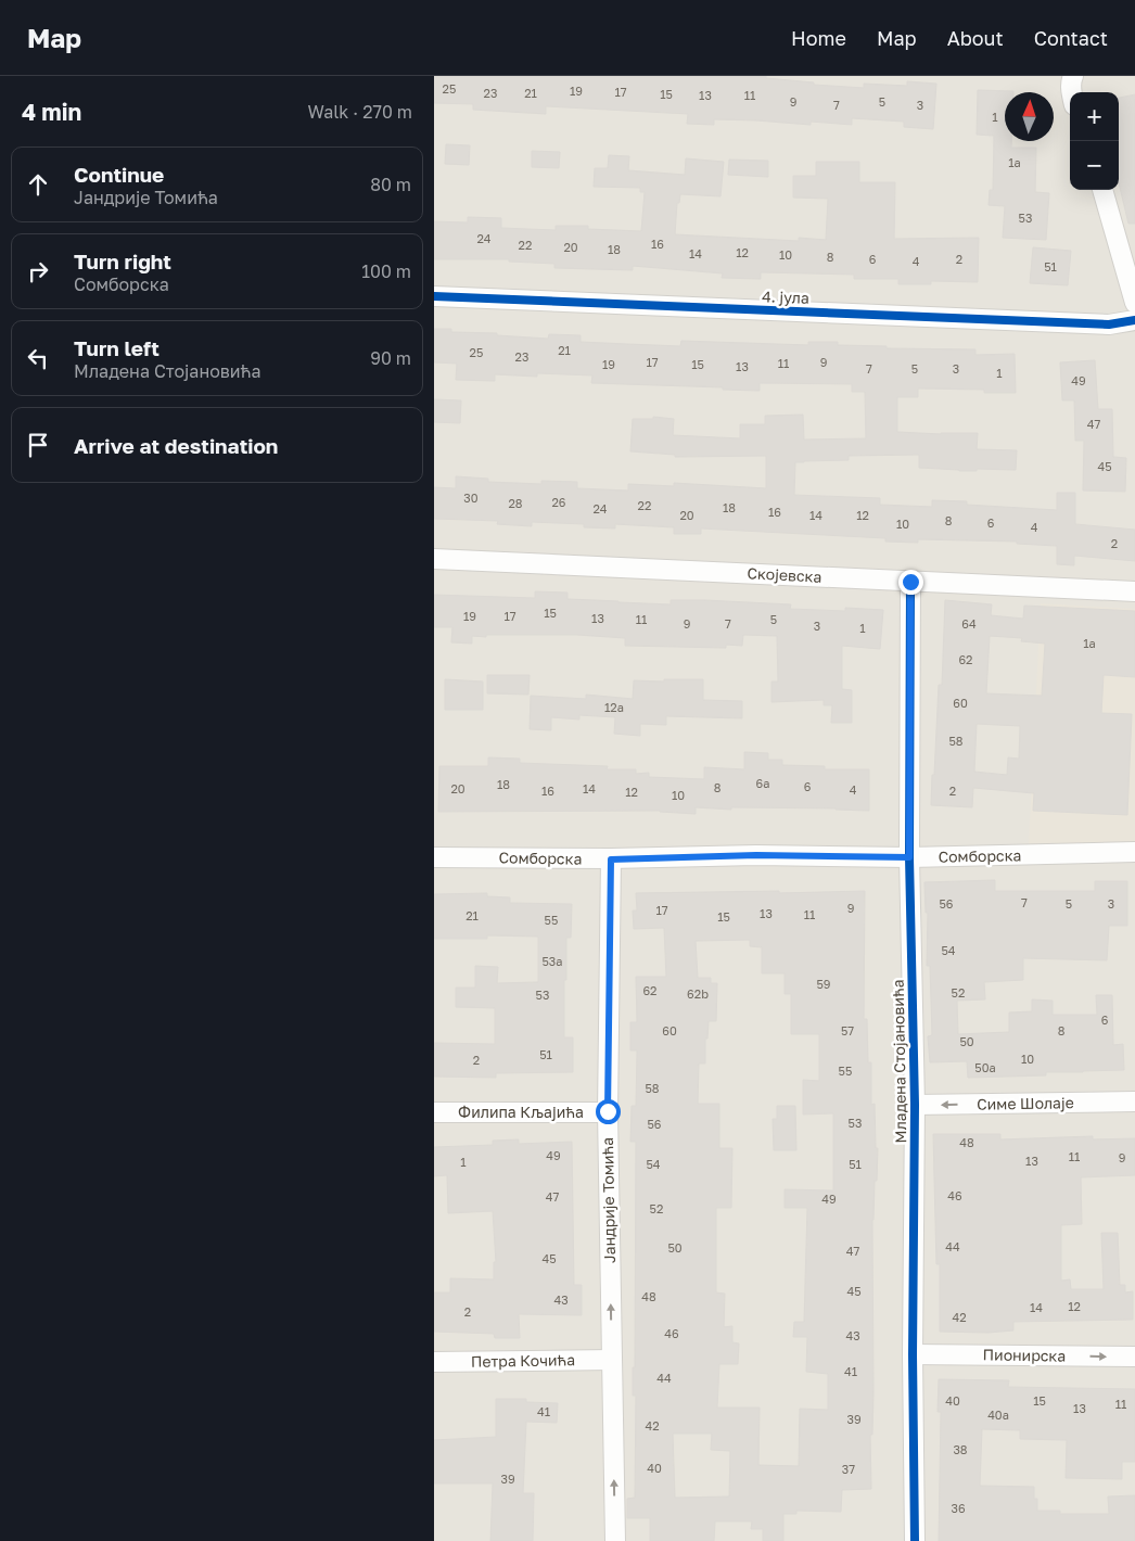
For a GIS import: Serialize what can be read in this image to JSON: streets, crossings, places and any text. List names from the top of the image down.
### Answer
{
  "streets": {
    "street": [
      "4. јула",
      "Скојевска",
      "Сомборска",
      "Младена Стојановића",
      "Симе Шолаје",
      "Филипа Кљајића",
      "Јандрије Томића",
      "Пионирска",
      "Петра Кочића"
    ]
  },
  "crossings": [
    ["Скојевска", "Младена Стојановића"],
    ["Сомборска", "Младена Стојановића"],
    ["Сомборска", "Јандрије Томића"],
    ["Младена Стојановића", "Симе Шолаје"],
    ["Младена Стојановића", "Пионирска"],
    ["Филипа Кљајића", "Јандрије Томића"],
    ["Јандрије Томића", "Петра Кочића"]
  ],
  "one_way": ["Симе Шолаје", "Јандрије Томића", "Пионирска"],
  "house_numbers": [
    "25",
    "19",
    "17",
    "23",
    "21",
    "15",
    "13",
    "11",
    "9",
    "5",
    "7",
    "3",
    "1",
    "1a",
    "53",
    "24",
    "16",
    "22",
    "20",
    "18",
    "12",
    "14",
    "10",
    "8",
    "6",
    "2",
    "4",
    "51",
    "21",
    "25",
    "23",
    "17",
    "9",
    "11",
    "19",
    "15",
    "13",
    "7",
    "5",
    "3",
    "1",
    "49",
    "47",
    "45",
    "30",
    "26",
    "28",
    "22",
    "18",
    "24",
    "16",
    "20",
    "14",
    "12",
    "8",
    "6",
    "10",
    "4",
    "2",
    "15",
    "19",
    "17",
    "13",
    "11",
    "5",
    "9",
    "7",
    "64",
    "3",
    "1",
    "1a",
    "62",
    "60",
    "12a",
    "58",
    "6a",
    "18",
    "6",
    "8",
    "20",
    "14",
    "4",
    "16",
    "2",
    "12",
    "10",
    "7",
    "56",
    "5",
    "3",
    "9",
    "17",
    "13",
    "11",
    "21",
    "15",
    "55",
    "54",
    "53a",
    "59",
    "62",
    "52",
    "62b",
    "53",
    "6",
    "60",
    "57",
    "8",
    "50",
    "51",
    "10",
    "2",
    "50a",
    "55",
    "58",
    "53",
    "56",
    "48",
    "49",
    "11",
    "9",
    "13",
    "1",
    "54",
    "51",
    "46",
    "47",
    "49",
    "52",
    "44",
    "50",
    "47",
    "45",
    "45",
    "48",
    "43",
    "12",
    "14",
    "2",
    "42",
    "46",
    "43",
    "41",
    "44",
    "40",
    "15",
    "11",
    "13",
    "41",
    "40a",
    "39",
    "42",
    "38",
    "40",
    "37",
    "39",
    "36"
  ],
  "north": "top",
  "page": {
    "header": "Map",
    "nav": [
      "Home",
      "Map",
      "About",
      "Contact"
    ],
    "heading": ["4 min", "Walk · 270 m"],
    "map_buttons": ["+", "−"],
    "list": [
      ["Continue", "Јандрије Томића", "80 m"],
      ["Turn right", "Сомборска", "100 m"],
      ["Turn left", "Младена Стојановића", "90 m"],
      "Arrive at destination"
    ]
  }
}
